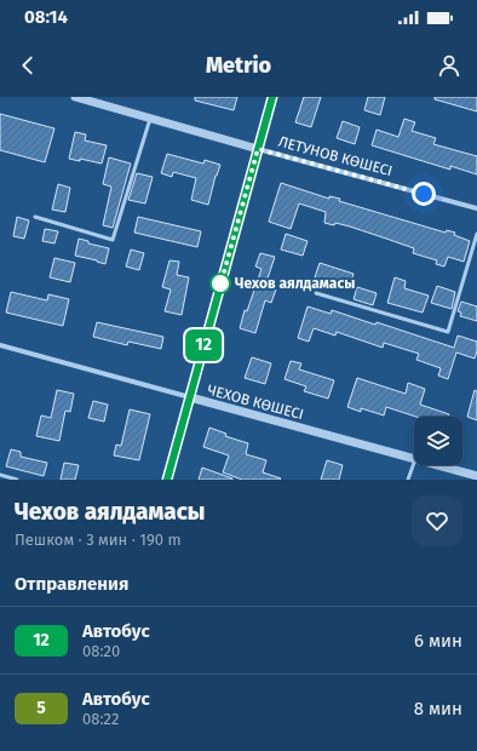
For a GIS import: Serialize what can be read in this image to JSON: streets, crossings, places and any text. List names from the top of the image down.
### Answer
{
  "streets": {
    "street": ["ЛЕТУНОВ КӨШЕСІ", "ЧЕХОВ КӨШЕСІ"]
  },
  "places": ["Чехов аялдамасы"],
  "lines": ["bus line 12"],
  "page": {
    "status": "08:14",
    "header": "Metrio",
    "on_map": "12",
    "heading": [
      ["Чехов аялдамасы", "Пешком · 3 мин · 190 m"],
      "Отправления"
    ],
    "list": [
      {
        "mark": "12",
        "name": "Автобус",
        "note": "08:20",
        "value": "6 мин"
      },
      {
        "mark": "5",
        "name": "Автобус",
        "note": "08:22",
        "value": "8 мин"
      }
    ]
  }
}
